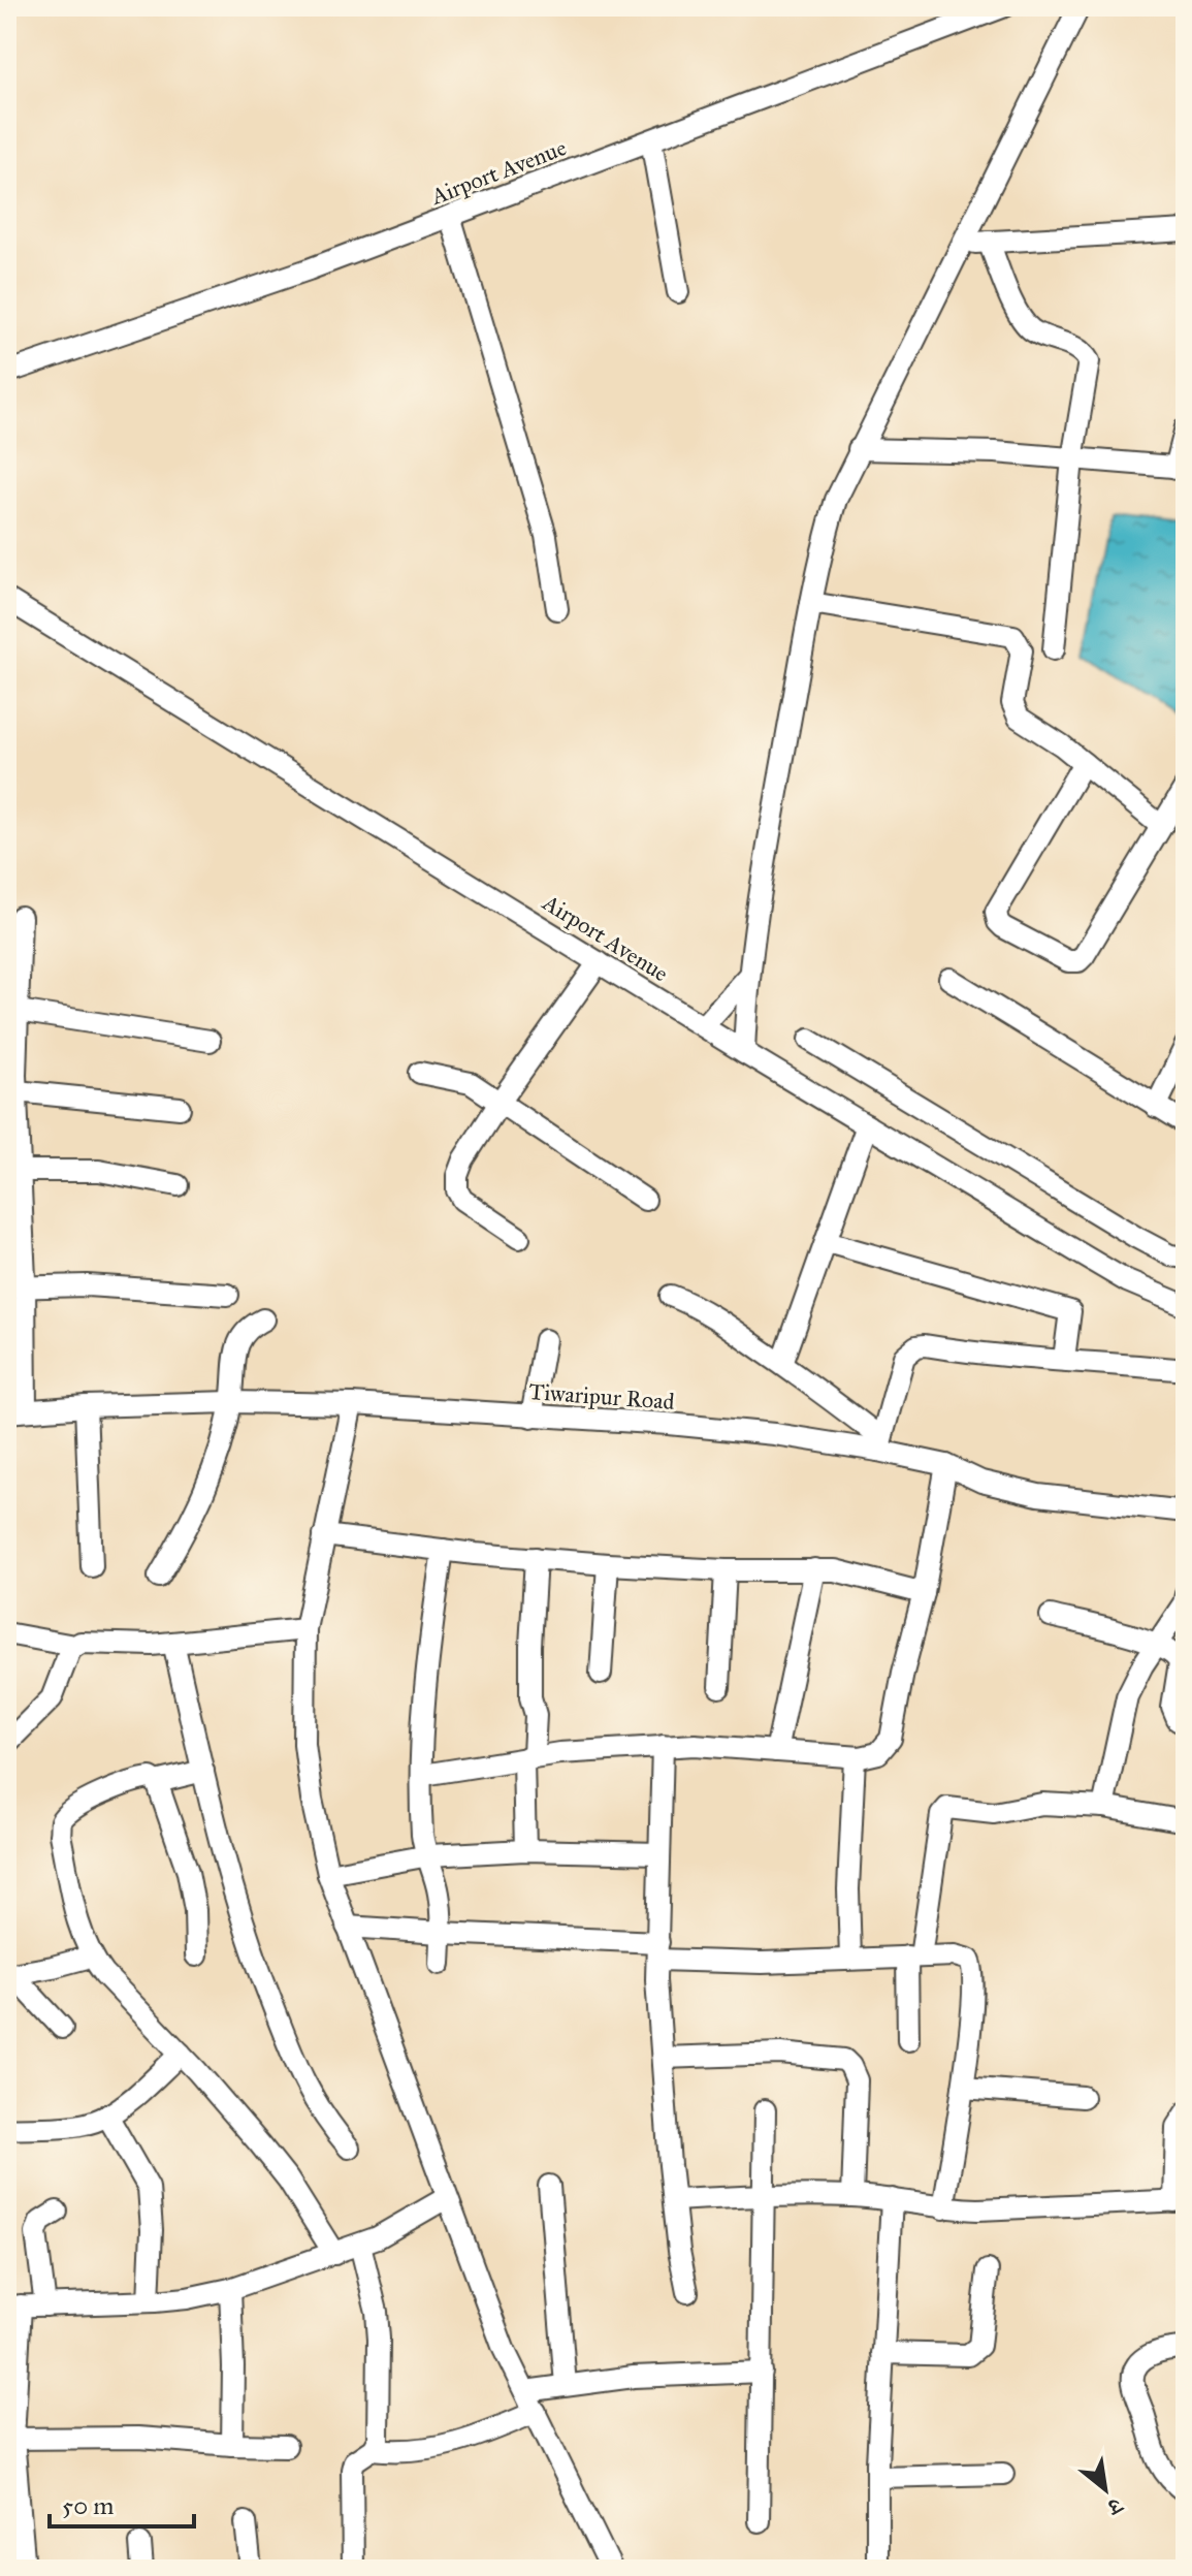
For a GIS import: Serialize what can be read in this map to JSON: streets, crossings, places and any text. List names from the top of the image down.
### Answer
{
  "streets": {
    "street": ["Airport Avenue", "Tiwaripur Road"]
  },
  "scale_bar": "50 m",
  "north": "bottom right"
}
